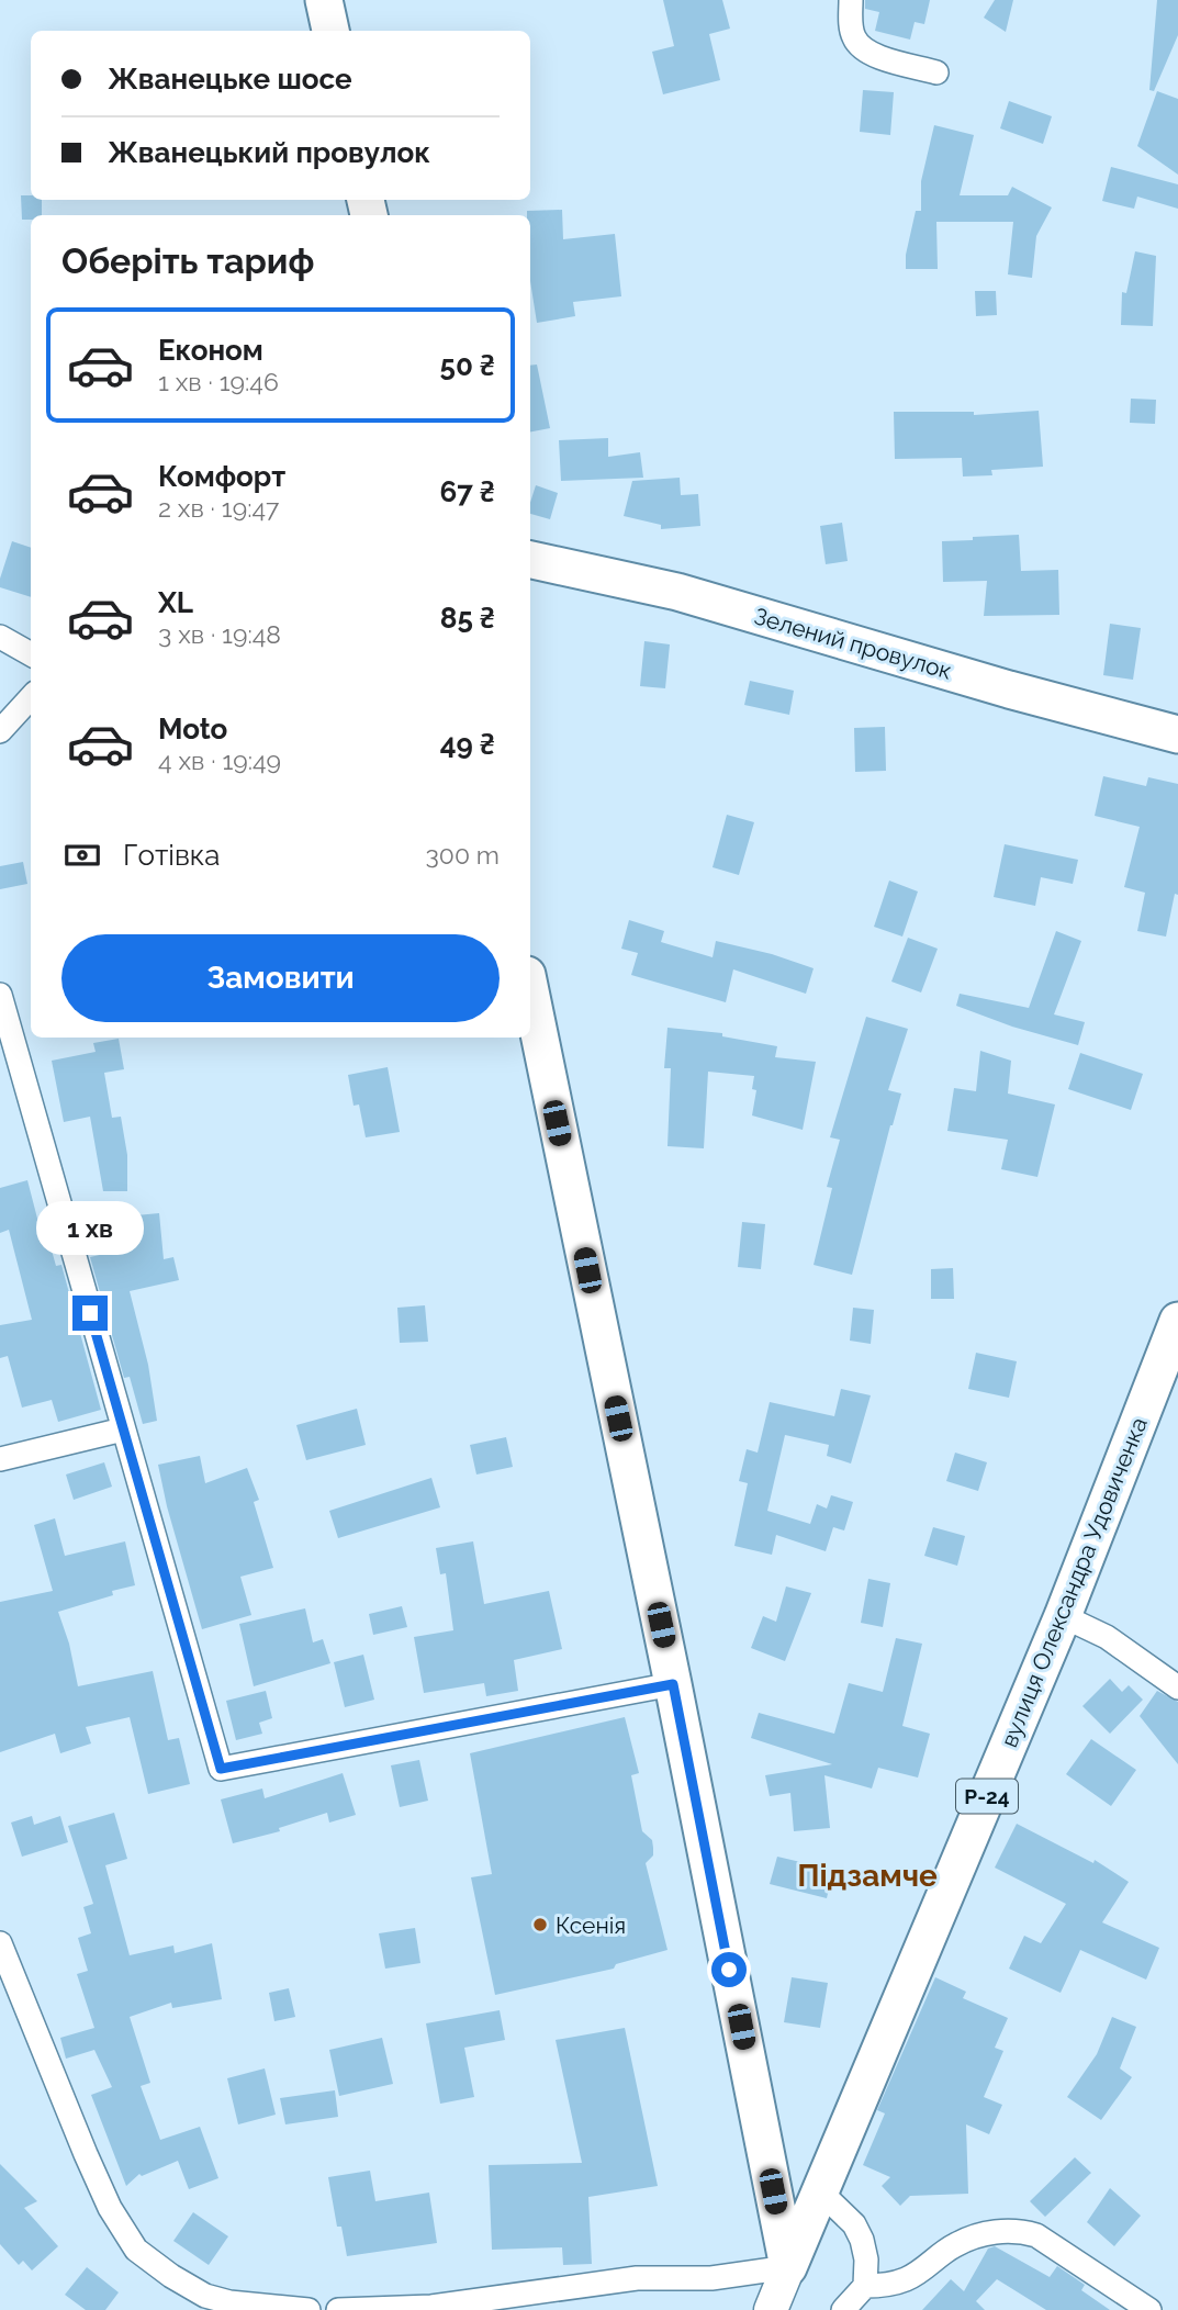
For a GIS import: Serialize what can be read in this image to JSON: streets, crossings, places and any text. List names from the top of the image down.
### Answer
{
  "streets": {
    "main road": ["Зелений провулок", "вулиця Олександра Удовиченка", "Р-24"]
  },
  "districts": ["Підзамче"],
  "places": ["Ксенія"],
  "page": {
    "banner": ["Жванецьке шосе", "Жванецький провулок"],
    "heading": "Оберіть тариф",
    "list": [
      {
        "name": "Економ",
        "note": "1 хв · 19:46",
        "value": "50 ₴"
      },
      {
        "name": "Комфорт",
        "note": "2 хв · 19:47",
        "value": "67 ₴"
      },
      {
        "name": "XL",
        "note": "3 хв · 19:48",
        "value": "85 ₴"
      },
      {
        "name": "Moto",
        "note": "4 хв · 19:49",
        "value": "49 ₴"
      }
    ],
    "pay": ["Готівка", "300 m"],
    "buttons": "Замовити",
    "bubble": "1 хв"
  }
}
